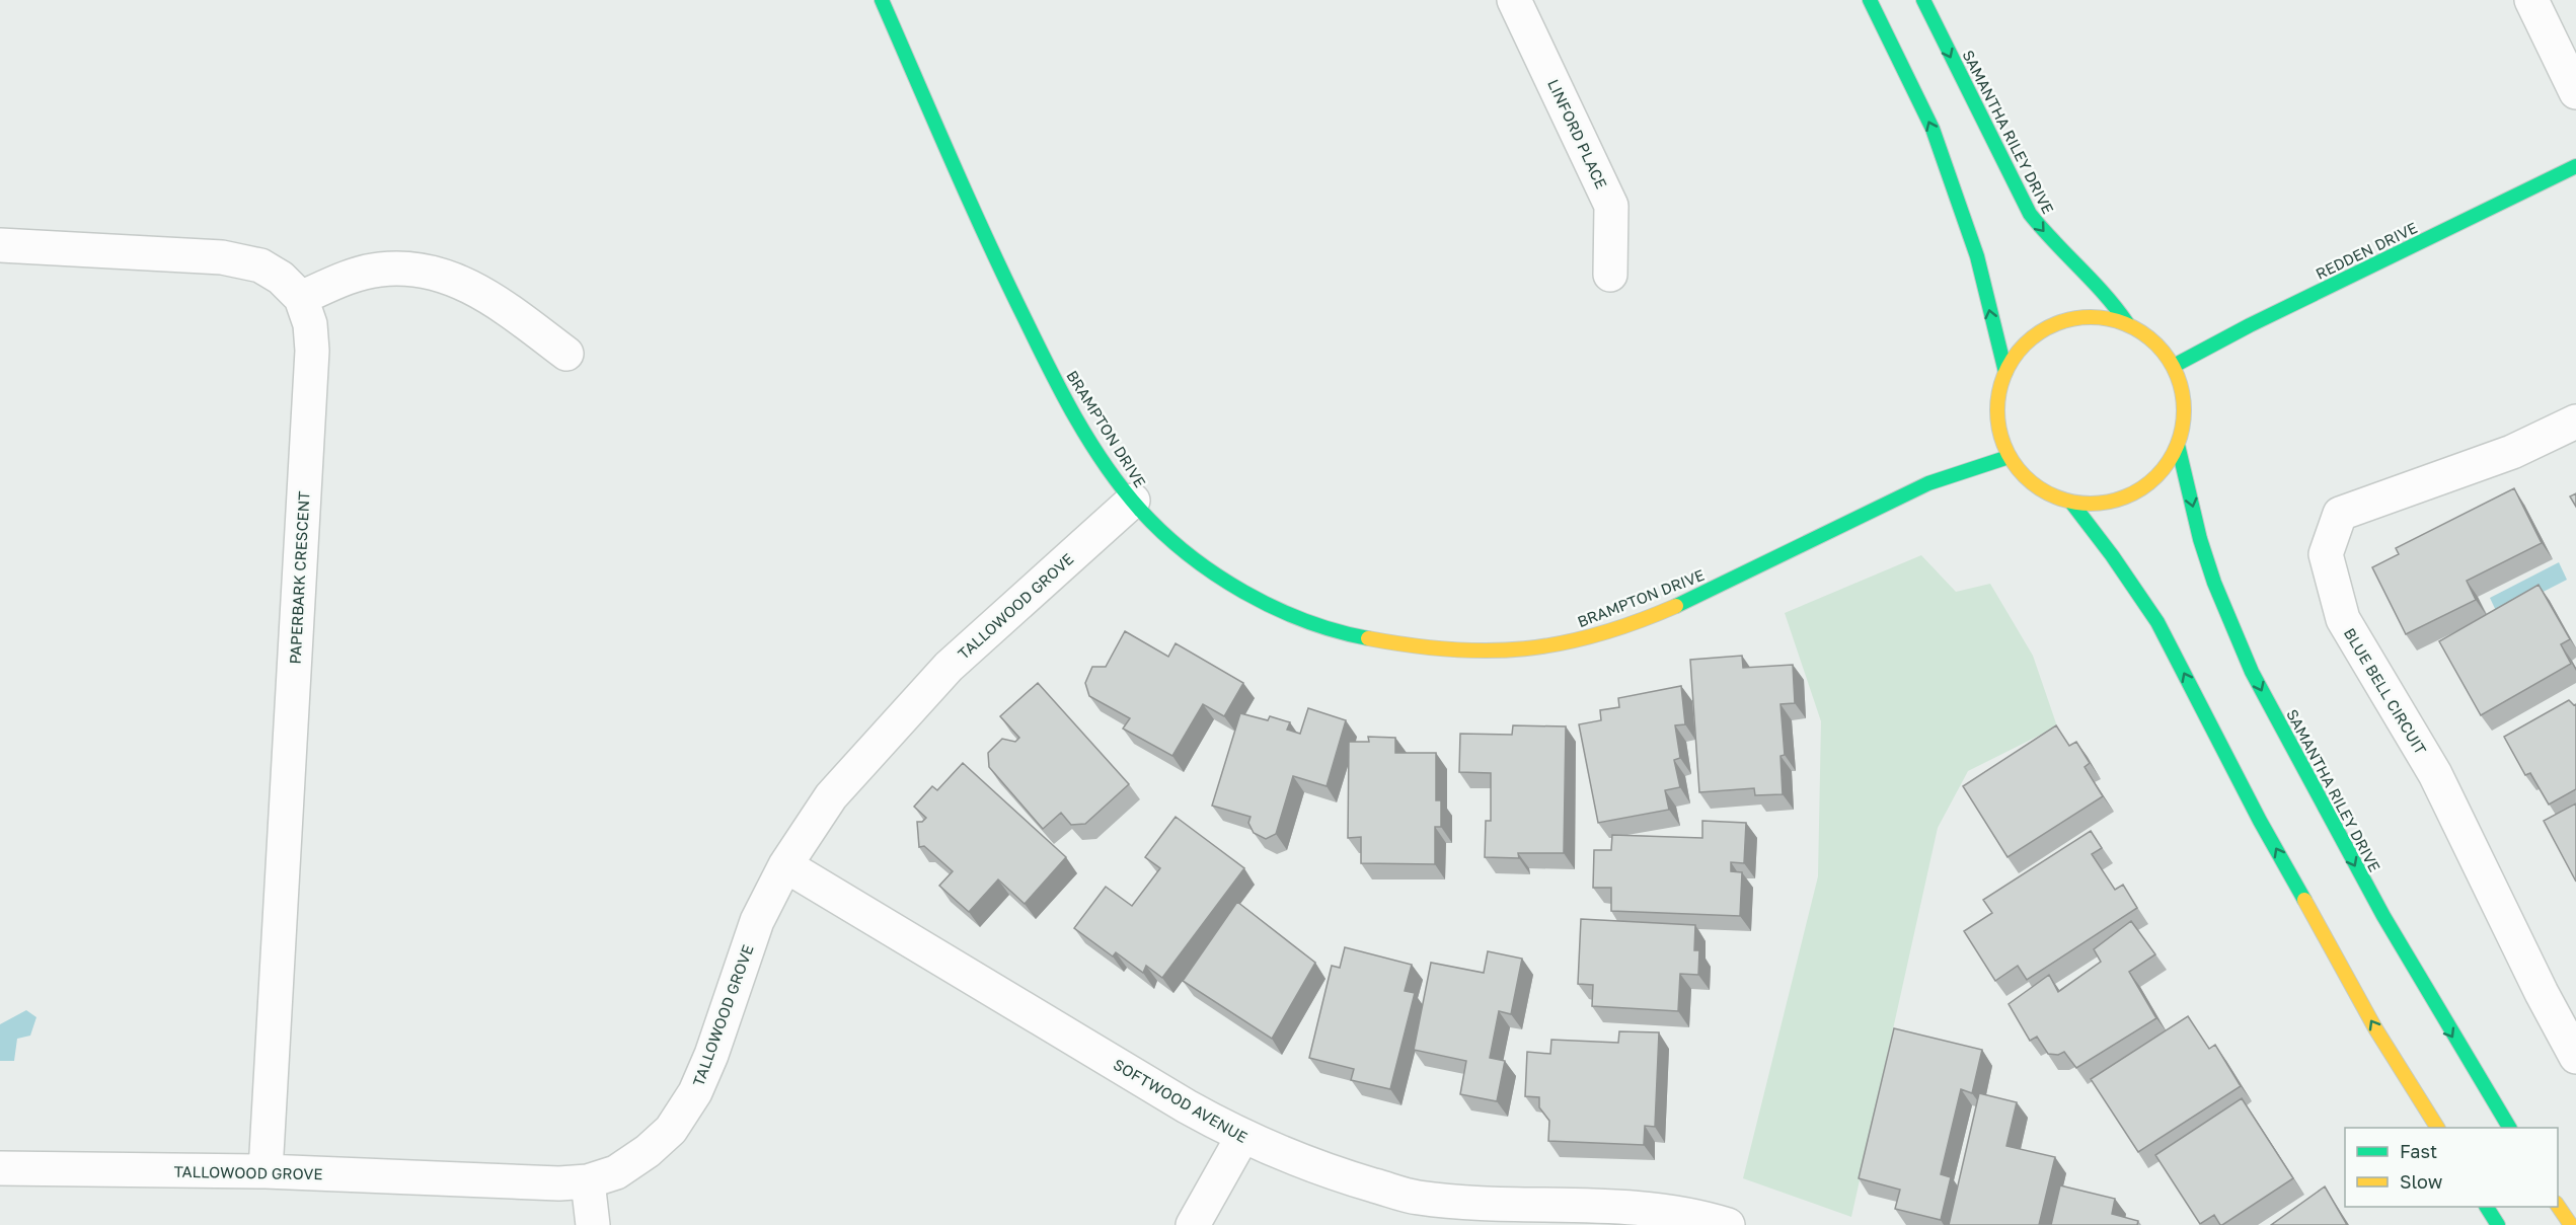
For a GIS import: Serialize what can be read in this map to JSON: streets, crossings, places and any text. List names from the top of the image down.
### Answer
{
  "streets": {
    "main road": ["SAMANTHA RILEY DRIVE", "REDDEN DRIVE", "BRAMPTON DRIVE"],
    "street": [
      "LINFORD PLACE",
      "PAPERBARK CRESCENT",
      "TALLOWOOD GROVE",
      "BLUE BELL CIRCUIT",
      "SOFTWOOD AVENUE"
    ]
  },
  "crossings": [
    ["SAMANTHA RILEY DRIVE", "REDDEN DRIVE"],
    ["SAMANTHA RILEY DRIVE", "BRAMPTON DRIVE"],
    ["REDDEN DRIVE", "BRAMPTON DRIVE"],
    ["BRAMPTON DRIVE", "TALLOWOOD GROVE"],
    ["PAPERBARK CRESCENT", "TALLOWOOD GROVE"],
    ["TALLOWOOD GROVE", "SOFTWOOD AVENUE"]
  ],
  "legend": ["Fast", "Slow"]
}
